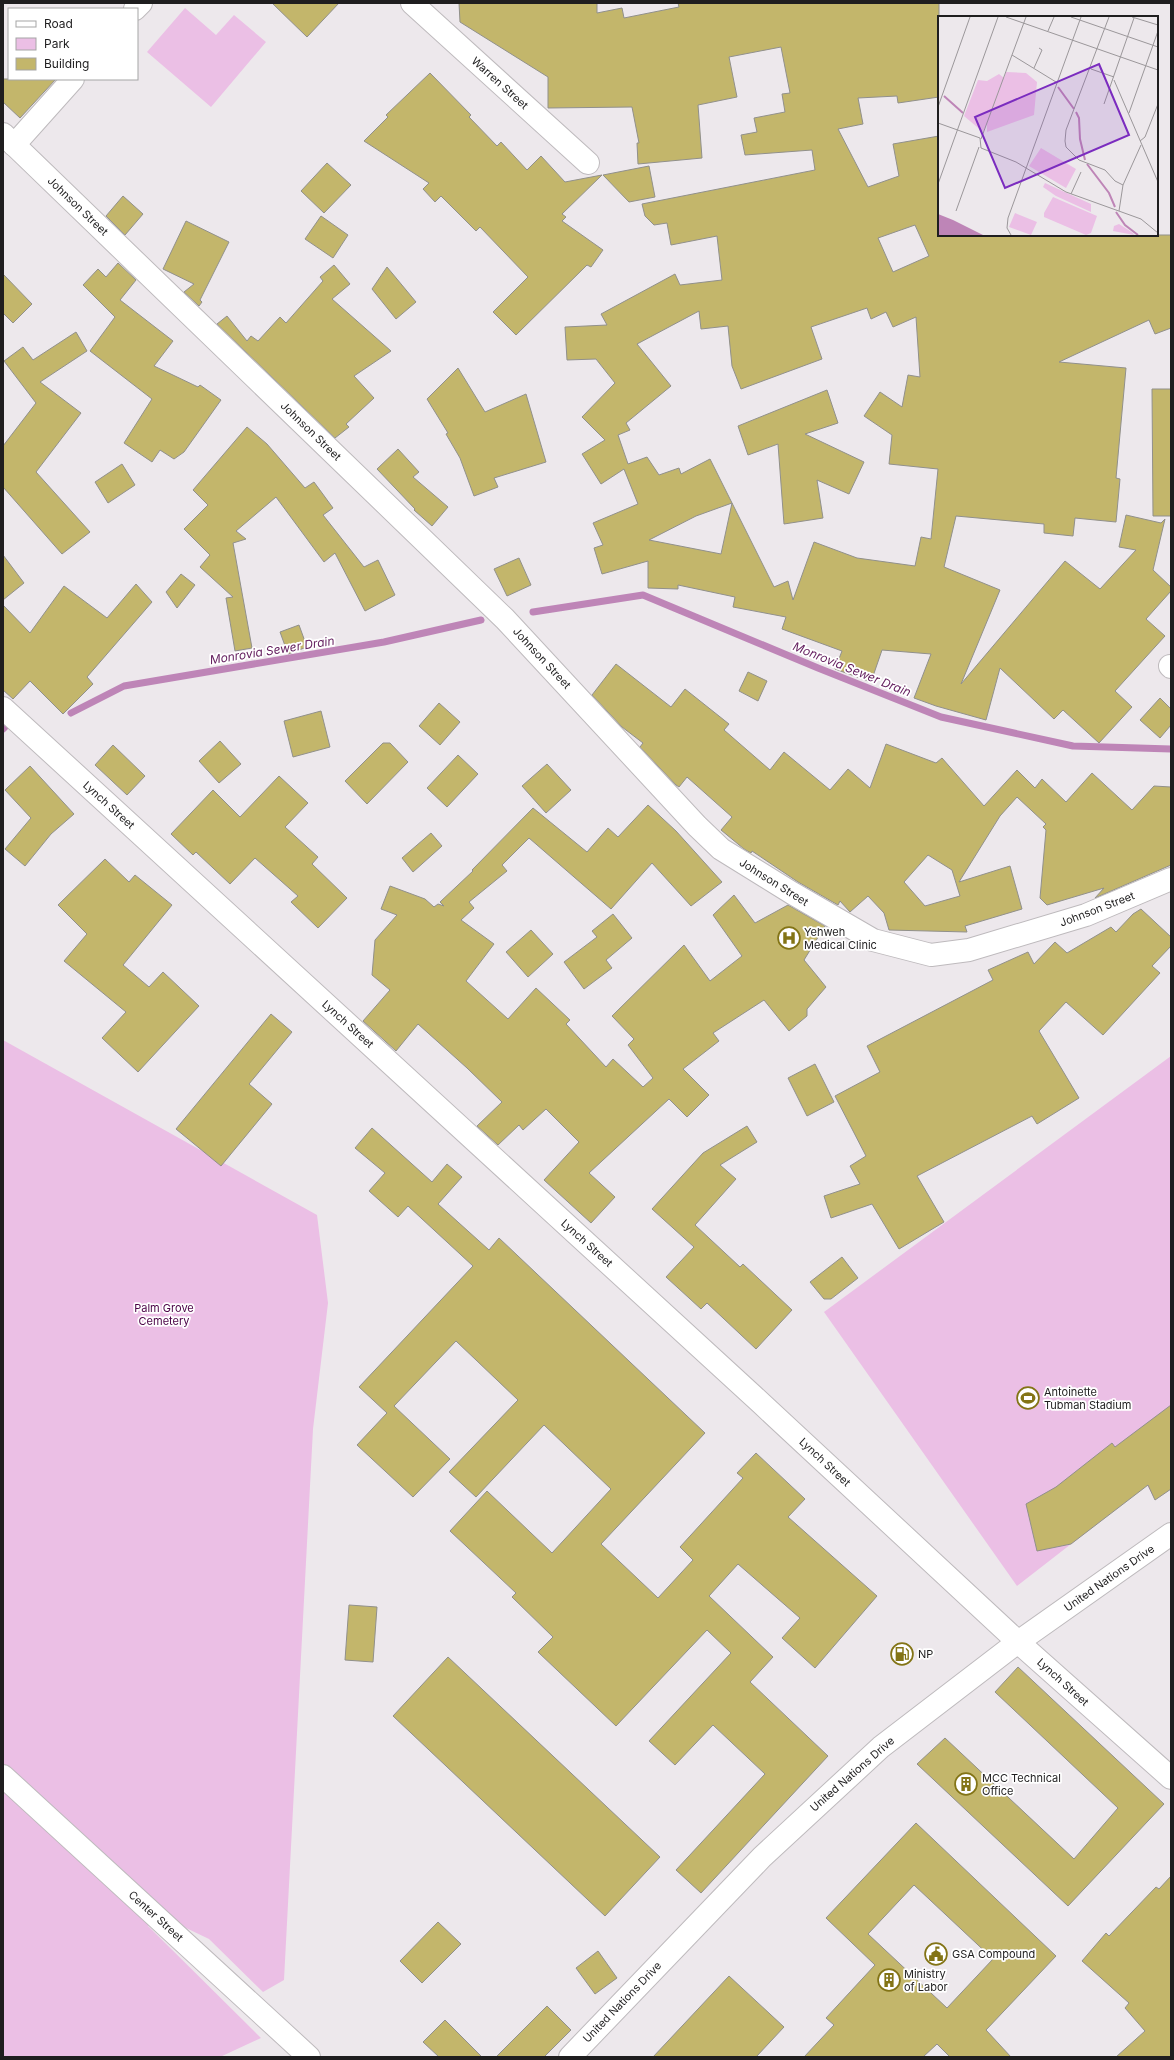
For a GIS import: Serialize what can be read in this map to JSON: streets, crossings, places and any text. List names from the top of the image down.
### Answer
{
  "streets": {
    "street": [
      "Warren Street",
      "Johnson Street",
      "Lynch Street",
      "United Nations Drive",
      "Center Street"
    ]
  },
  "crossings": [
    ["Lynch Street", "United Nations Drive"]
  ],
  "water": ["Monrovia Sewer Drain"],
  "parks": ["Palm Grove Cemetery"],
  "places": {
    "hospital": ["Yehweh Medical Clinic"],
    "sports": ["Antoinette Tubman Stadium"],
    "fuel station": ["NP"],
    "building": ["MCC Technical Office", "Ministry of Labor"],
    "public building": ["GSA Compound"]
  },
  "legend": ["Road", "Park", "Building"]
}
